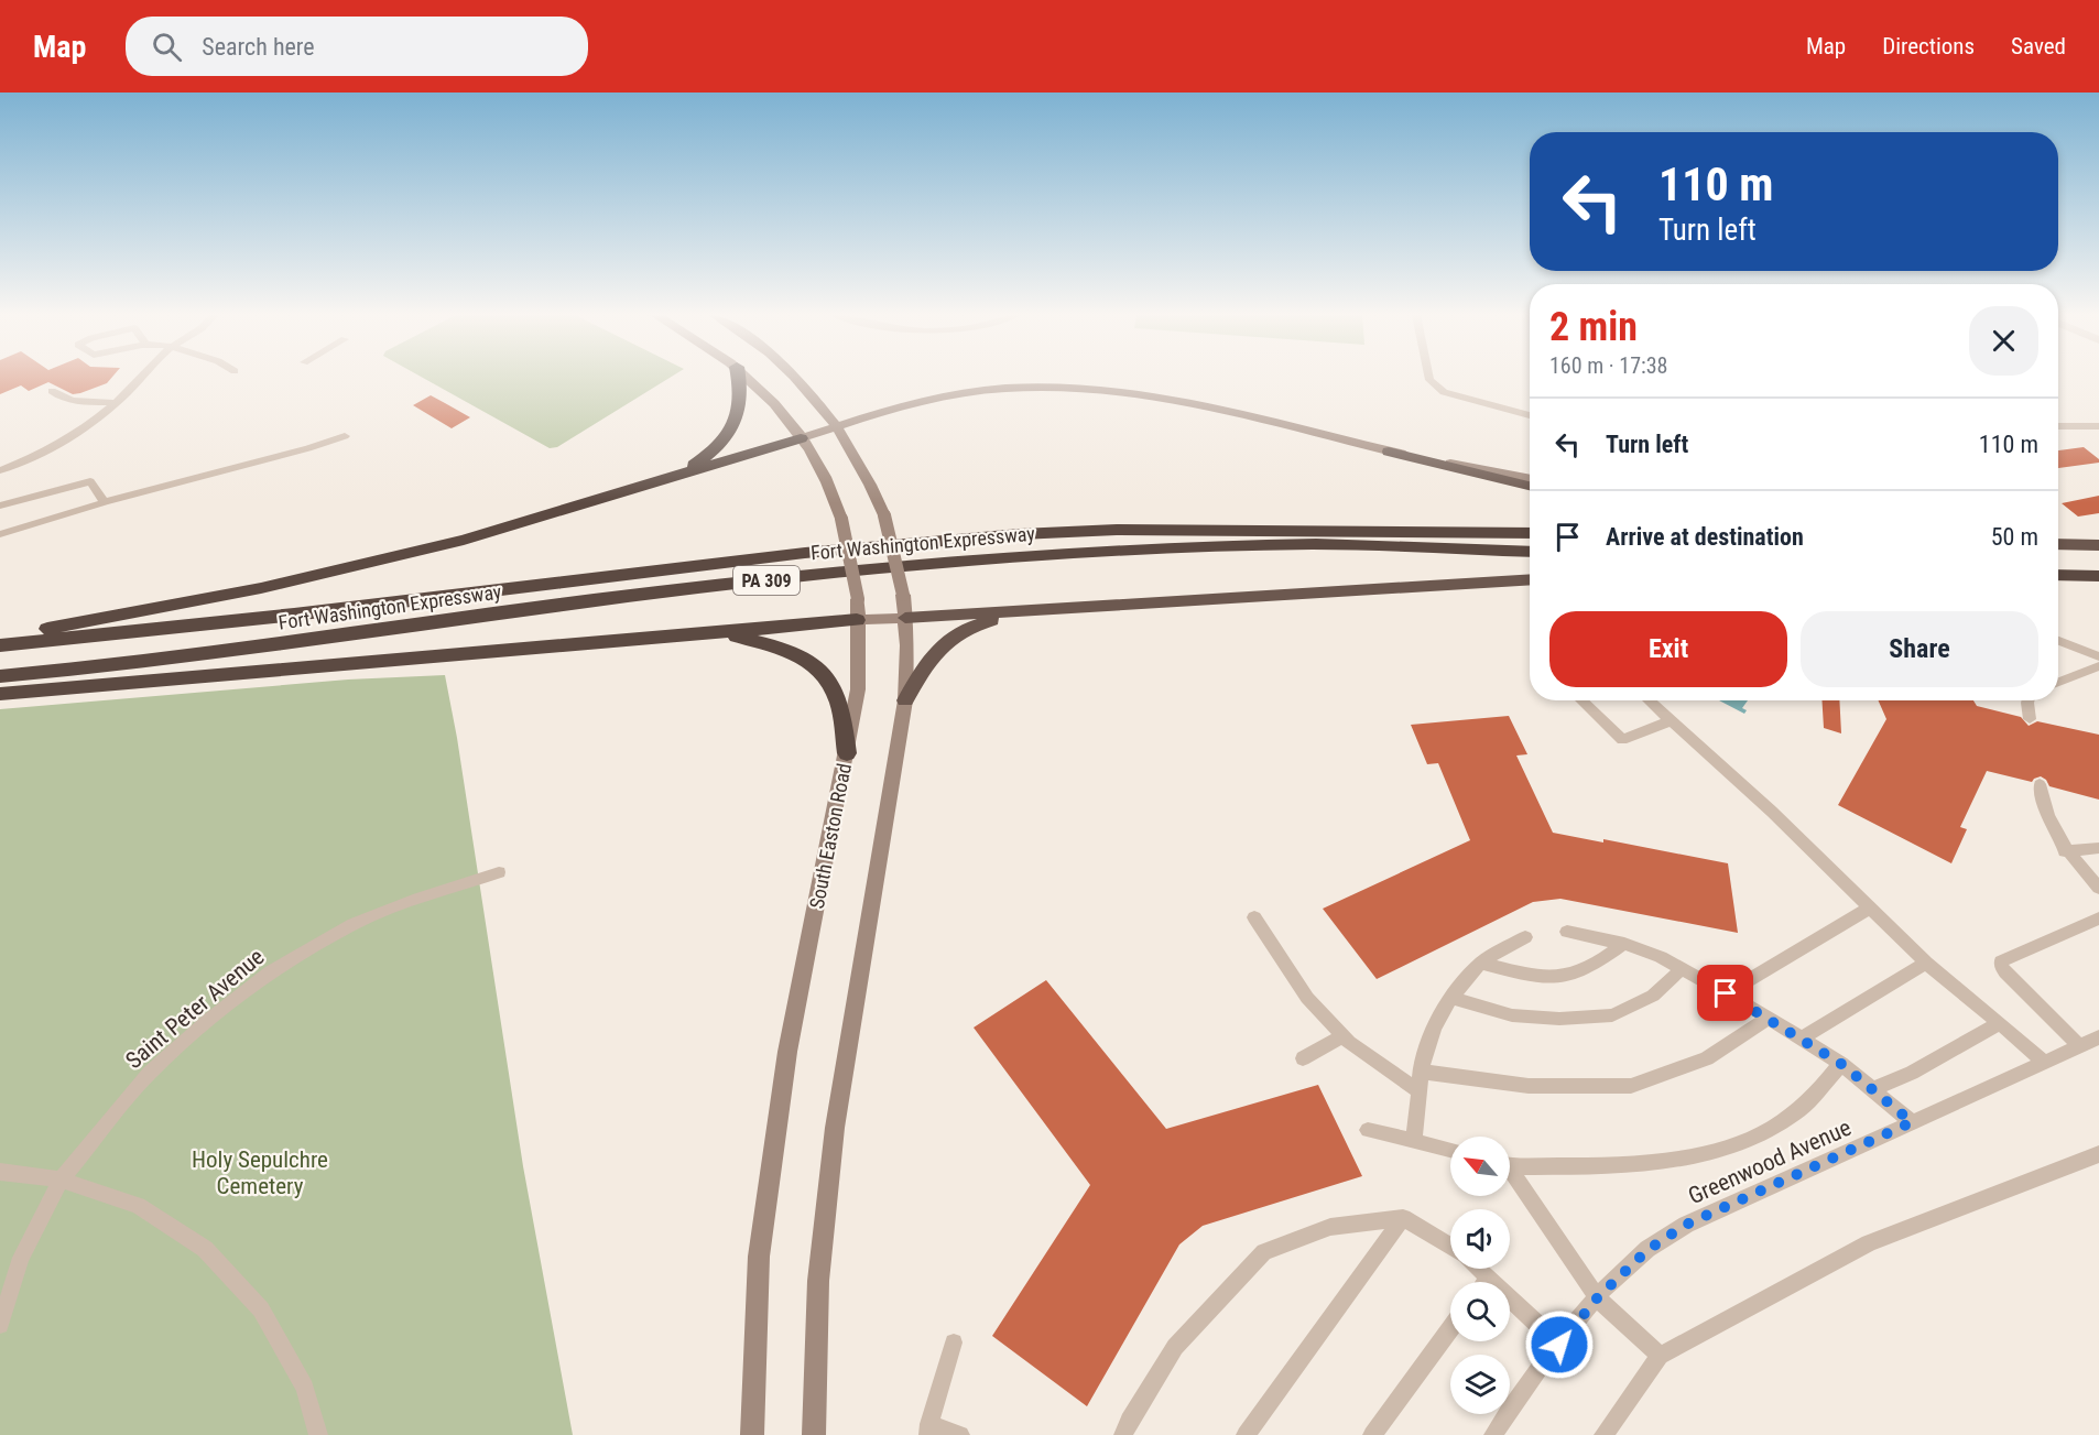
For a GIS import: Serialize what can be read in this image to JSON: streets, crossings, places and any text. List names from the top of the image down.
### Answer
{
  "streets": {
    "highway": ["Fort Washington Expressway", "PA 309"],
    "main road": ["South Easton Road"],
    "lane": ["Saint Peter Avenue", "Greenwood Avenue"]
  },
  "parks": ["Holy Sepulchre Cemetery"],
  "north": "top left",
  "page": {
    "header": "Map",
    "search": "Search here",
    "nav": ["Map", "Directions", "Saved"],
    "turn": ["110 m", "Turn left"],
    "heading": ["2 min", "160 m · 17:38"],
    "list": [
      {
        "name": "Turn left",
        "value": "110 m"
      },
      {
        "name": "Arrive at destination",
        "value": "50 m"
      }
    ],
    "buttons": ["Exit", "Share"]
  }
}
